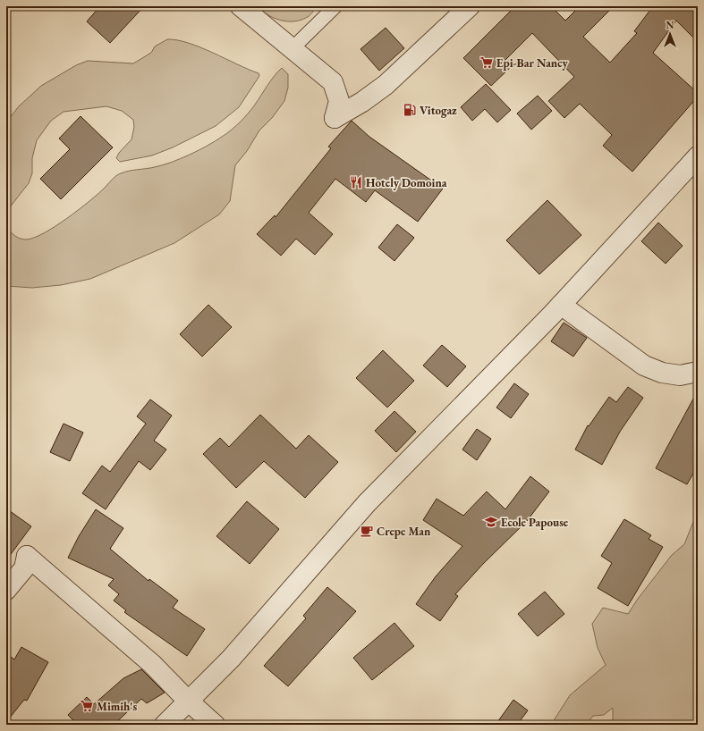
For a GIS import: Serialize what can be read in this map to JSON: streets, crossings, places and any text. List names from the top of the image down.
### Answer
{
  "places": {
    "supermarket": ["Epi-Bar Nancy", "Mimih's"],
    "fuel station": ["Vitogaz"],
    "restaurant": ["Hotely Domoina"],
    "school or university": ["Ecole Papouse"],
    "cafe": ["Crepe Man"]
  },
  "north": "top"
}
